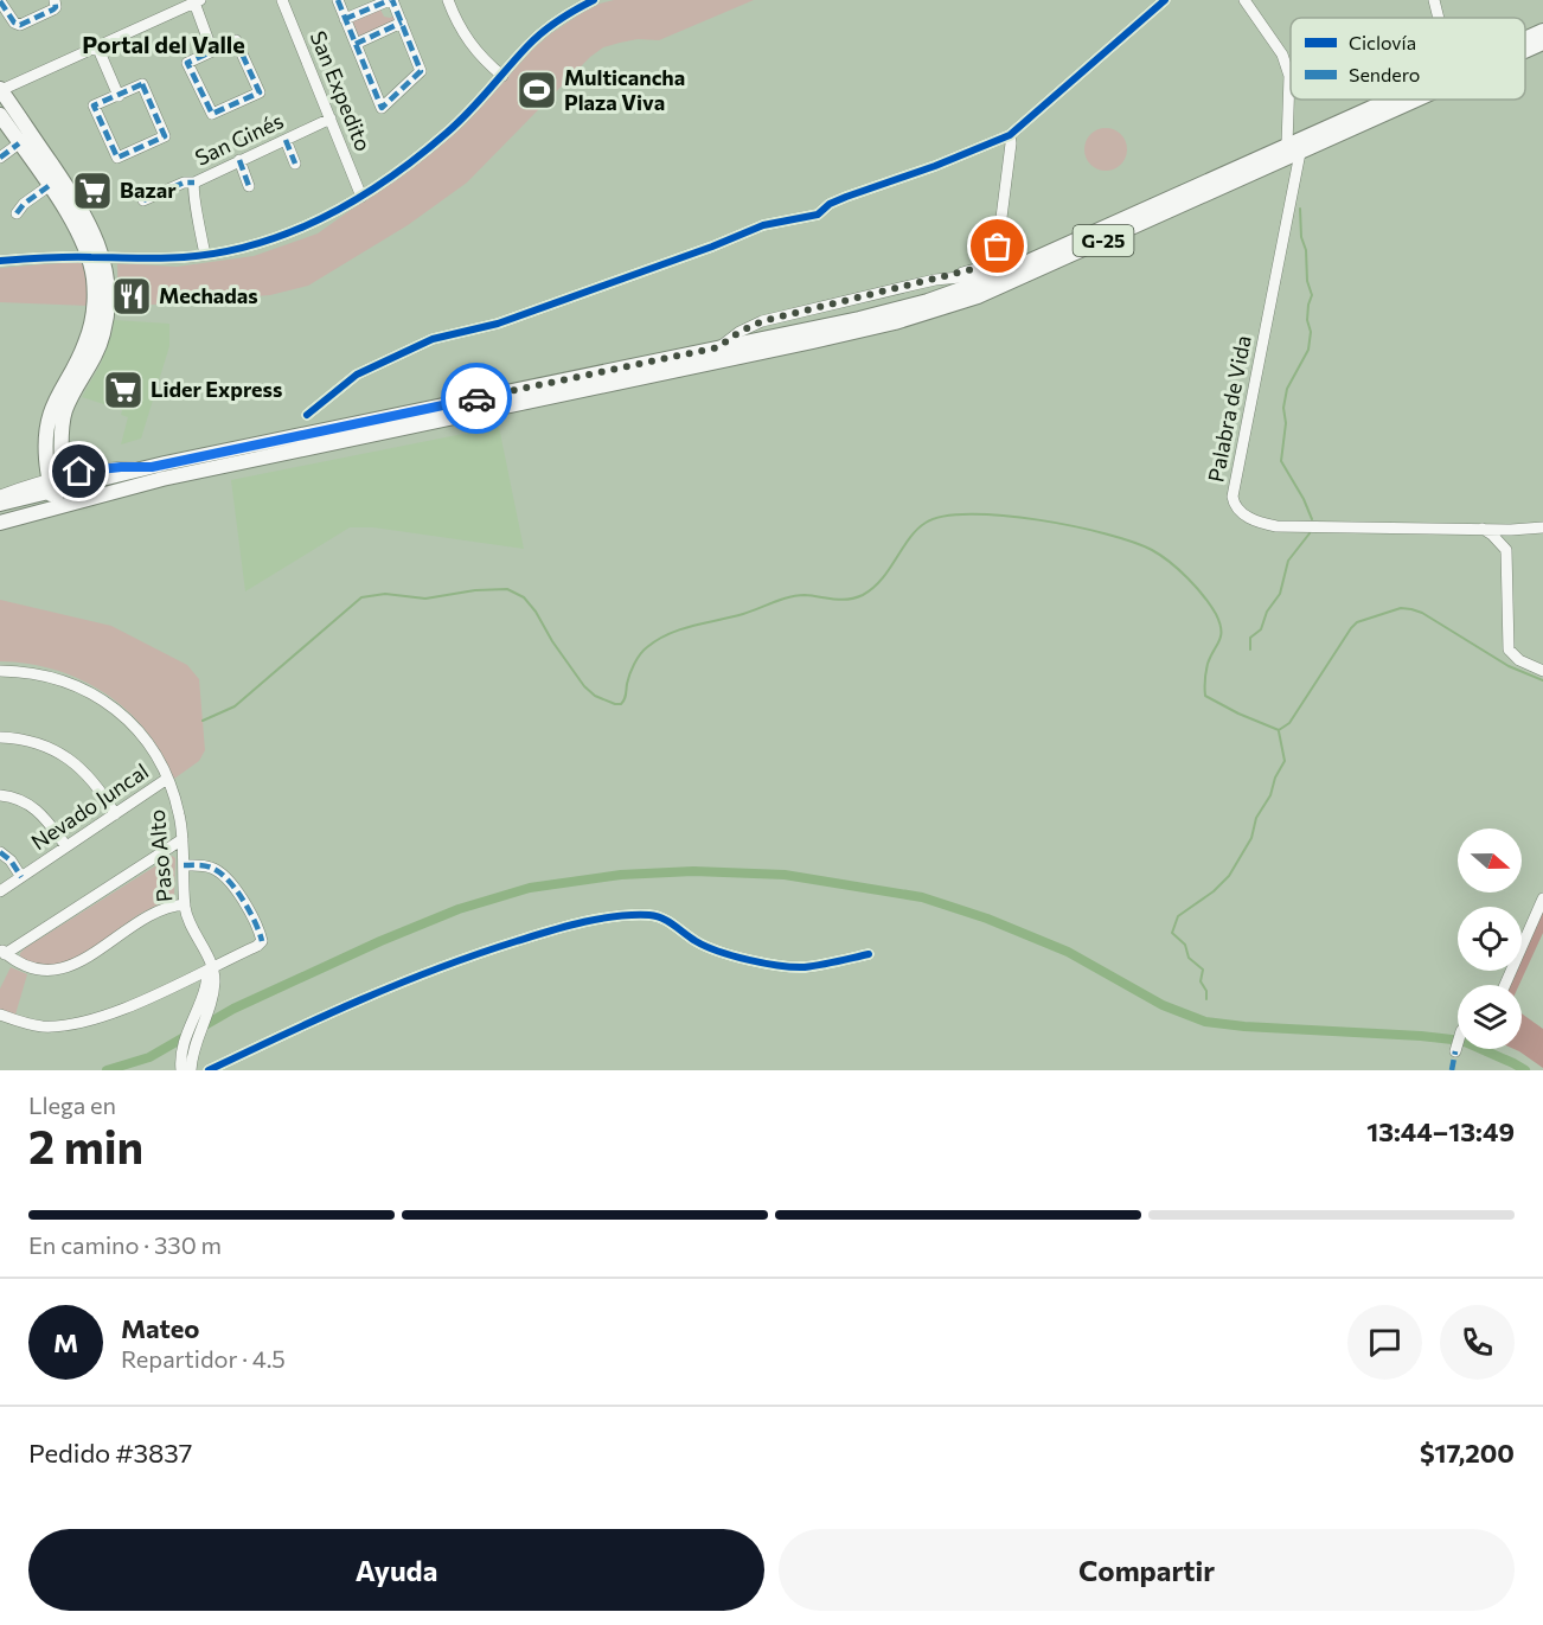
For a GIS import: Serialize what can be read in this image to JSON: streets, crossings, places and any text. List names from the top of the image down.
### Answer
{
  "streets": {
    "main road": ["G-25"],
    "street": [
      "San Expedito",
      "San Ginés",
      "Palabra de Vida",
      "Nevado Juncal",
      "Paso Alto"
    ]
  },
  "crossings": [
    ["San Expedito", "San Ginés"],
    ["G-25", "Palabra de Vida"],
    ["Nevado Juncal", "Paso Alto"]
  ],
  "districts": ["Portal del Valle"],
  "places": {
    "sports": ["Multicancha Plaza Viva"],
    "supermarket": ["Bazar", "Lider Express"],
    "restaurant": ["Mechadas"]
  },
  "legend": ["Ciclovía", "Sendero"],
  "north": "right",
  "page": {
    "heading": ["2 min", "Llega en", "13:44–13:49"],
    "panel": [
      "Mateo",
      "Repartidor · 4.5",
      "Pedido #3837",
      "$17,200"
    ],
    "bar": "En camino · 330 m",
    "round": "M",
    "buttons": ["Ayuda", "Compartir"]
  }
}
